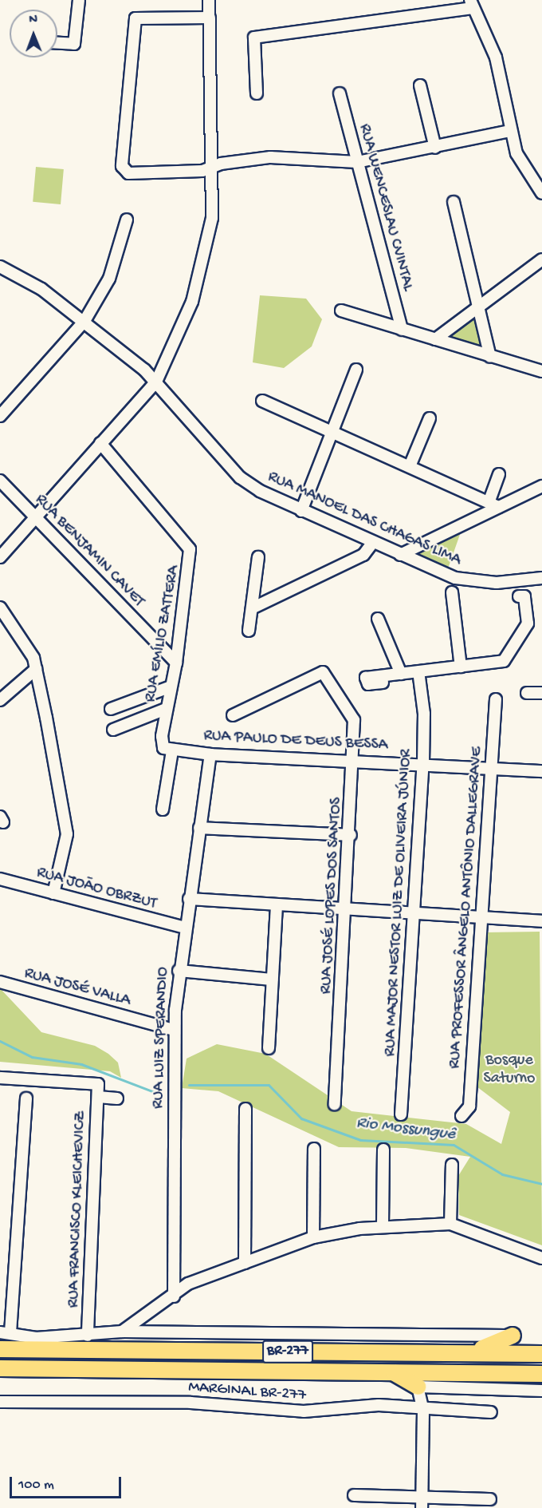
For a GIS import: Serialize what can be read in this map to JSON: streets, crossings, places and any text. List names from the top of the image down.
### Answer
{
  "streets": {
    "highway": ["BR-277"],
    "street": [
      "RUA WENCESLAU CVINTAL",
      "RUA MANOEL DAS CHAGAS LIMA",
      "RUA BENJAMIN CAVET",
      "RUA EMÍLIO ZATTERA",
      "RUA PAULO DE DEUS BESSA",
      "RUA JOÃO OBRZUT",
      "RUA JOSÉ LOPES DOS SANTOS",
      "RUA MAJOR NESTOR LUIZ DE OLIVEIRA JÚNIOR",
      "RUA PROFESSOR ÂNGELO ANTÔNIO DALLEGRAVE",
      "RUA JOSÉ VALLA",
      "RUA LUIZ SPERANDIO",
      "RUA FRANCISCO KLEICHEVICZ",
      "MARGINAL BR-277"
    ]
  },
  "crossings": [
    ["RUA BENJAMIN CAVET", "RUA EMÍLIO ZATTERA"],
    ["RUA EMÍLIO ZATTERA", "RUA PAULO DE DEUS BESSA"],
    ["RUA PAULO DE DEUS BESSA", "RUA JOSÉ LOPES DOS SANTOS"],
    ["RUA PAULO DE DEUS BESSA", "RUA MAJOR NESTOR LUIZ DE OLIVEIRA JÚNIOR"],
    ["RUA PAULO DE DEUS BESSA", "RUA PROFESSOR ÂNGELO ANTÔNIO DALLEGRAVE"],
    ["RUA PAULO DE DEUS BESSA", "RUA LUIZ SPERANDIO"],
    ["RUA JOÃO OBRZUT", "RUA LUIZ SPERANDIO"],
    ["RUA JOSÉ VALLA", "RUA LUIZ SPERANDIO"]
  ],
  "water": ["Rio Mossunguê"],
  "parks": ["Bosque Saturno"],
  "scale_bar": "100 m",
  "north": "top"
}
